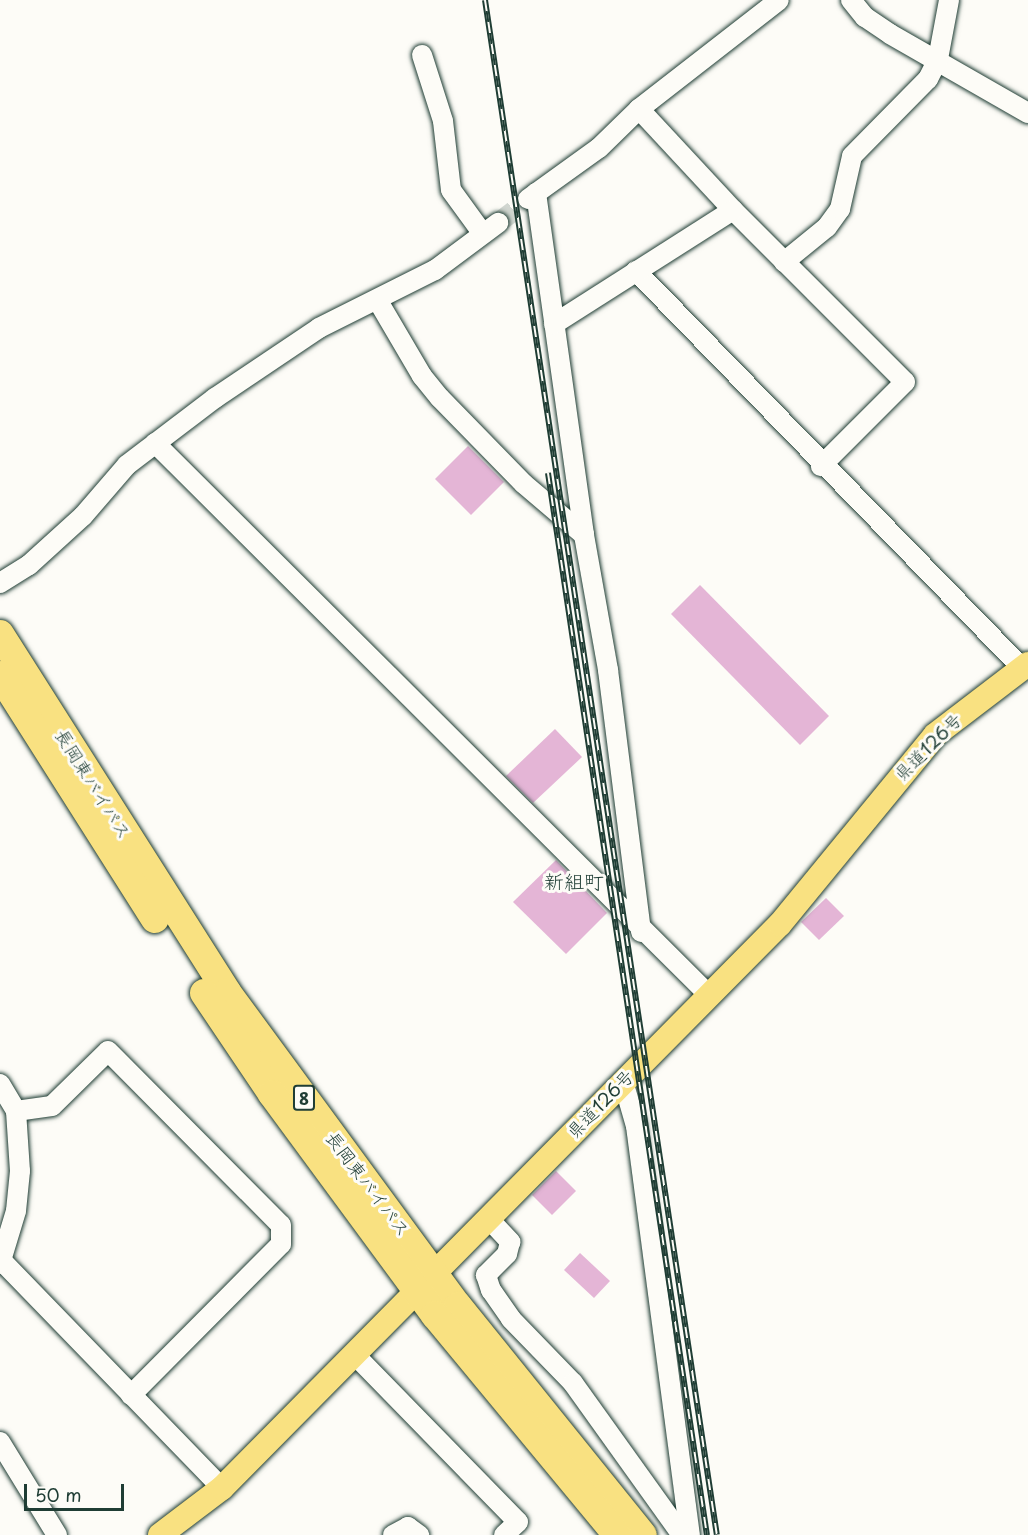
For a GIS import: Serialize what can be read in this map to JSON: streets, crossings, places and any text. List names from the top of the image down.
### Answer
{
  "streets": {
    "highway": ["長岡東バイパス", "8"],
    "main road": ["県道126号"]
  },
  "crossings": [
    ["県道126号", "長岡東バイパス"]
  ],
  "districts": ["新組町"],
  "scale_bar": "50 m"
}
